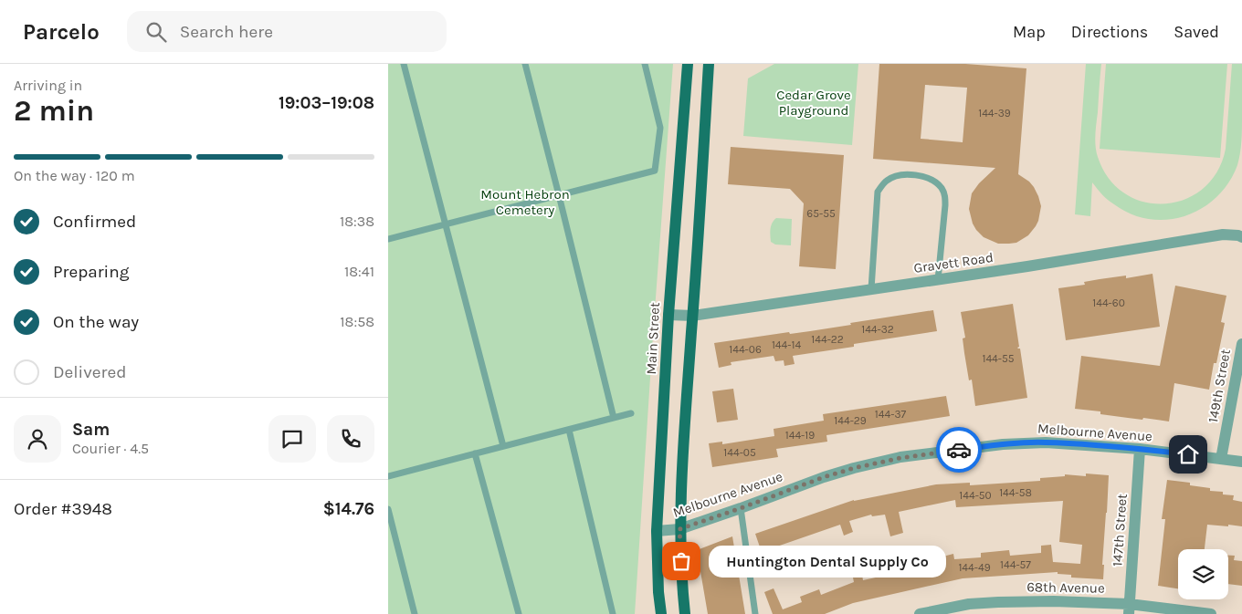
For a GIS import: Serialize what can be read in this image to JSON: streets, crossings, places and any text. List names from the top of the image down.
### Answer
{
  "streets": {
    "main road": ["Main Street"],
    "street": [
      "Gravett Road",
      "149th Street",
      "Melbourne Avenue",
      "147th Street",
      "68th Avenue"
    ]
  },
  "crossings": [
    ["Gravett Road", "Main Street"],
    ["Main Street", "Melbourne Avenue"],
    ["149th Street", "Melbourne Avenue"],
    ["Melbourne Avenue", "147th Street"],
    ["147th Street", "68th Avenue"]
  ],
  "parks": ["Cedar Grove Playground", "Mount Hebron Cemetery"],
  "places": ["Huntington Dental Supply Co"],
  "house_numbers": [
    "144-39",
    "65-55",
    "144-60",
    "144-32",
    "144-22",
    "144-14",
    "144-06",
    "144-55",
    "144-37",
    "144-29",
    "144-19",
    "144-05",
    "144-58",
    "144-50",
    "144-57",
    "144-49"
  ],
  "page": {
    "header": "Parcelo",
    "search": "Search here",
    "nav": ["Map", "Directions", "Saved"],
    "heading": ["2 min", "Arriving in", "19:03–19:08"],
    "panel": [
      "Sam",
      "Courier · 4.5",
      "Order #3948",
      "$14.76"
    ],
    "bar": "On the way · 120 m",
    "list": [
      ["Confirmed", "18:38"],
      ["Preparing", "18:41"],
      ["On the way", "18:58"],
      "Delivered"
    ],
    "bubble": "Huntington Dental Supply Co"
  }
}
